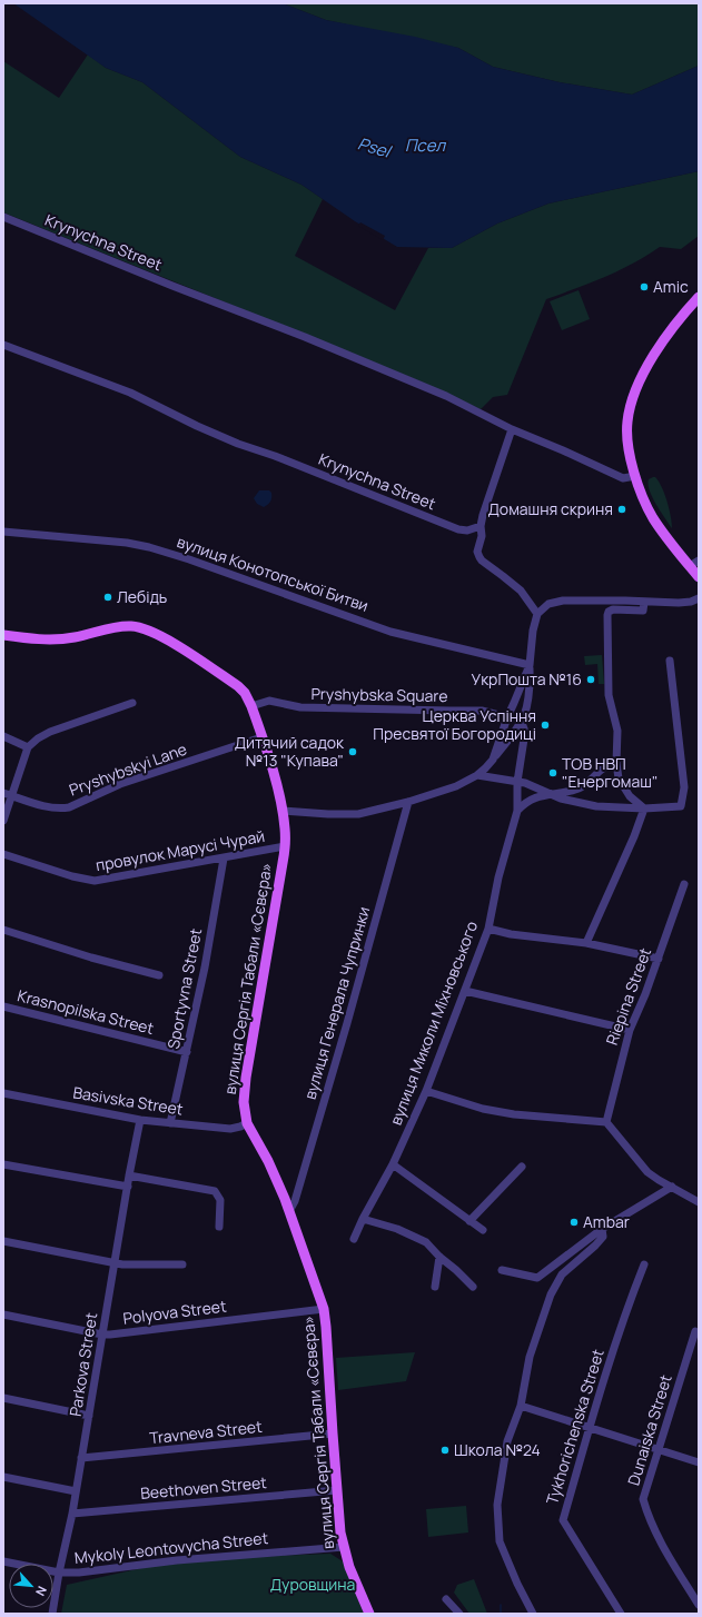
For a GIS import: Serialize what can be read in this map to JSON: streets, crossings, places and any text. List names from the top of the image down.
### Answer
{
  "streets": {
    "main road": ["вулиця Сергія Табали «Сєвєра»"],
    "street": [
      "Krynychna Street",
      "вулиця Конотопської Битви",
      "Pryshybska Square",
      "Pryshybskyi Lane",
      "провулок Марусі Чурай",
      "Sportyvna Street",
      "Riepina Street",
      "вулиця Генерала Чупринки",
      "Krasnopilska Street",
      "вулиця Миколи Міхновського",
      "Basivska Street",
      "Polyova Street",
      "Parkova Street",
      "Tykhorichenska Street",
      "Dunaiska Street",
      "Travneva Street",
      "Beethoven Street",
      "Mykoly Leontovycha Street"
    ]
  },
  "crossings": [
    ["Pryshybska Square", "вулиця Сергія Табали «Сєвєра»"],
    ["Pryshybskyi Lane", "вулиця Сергія Табали «Сєвєра»"],
    ["провулок Марусі Чурай", "вулиця Сергія Табали «Сєвєра»"],
    ["провулок Марусі Чурай", "Sportyvna Street"],
    ["вулиця Сергія Табали «Сєвєра»", "вулиця Генерала Чупринки"],
    ["вулиця Сергія Табали «Сєвєра»", "Basivska Street"],
    ["вулиця Сергія Табали «Сєвєра»", "Polyova Street"],
    ["вулиця Сергія Табали «Сєвєра»", "Travneva Street"],
    ["вулиця Сергія Табали «Сєвєра»", "Beethoven Street"],
    ["вулиця Сергія Табали «Сєвєра»", "Mykoly Leontovycha Street"],
    ["Sportyvna Street", "Krasnopilska Street"],
    ["Sportyvna Street", "Basivska Street"],
    ["Basivska Street", "Parkova Street"],
    ["Polyova Street", "Parkova Street"],
    ["Parkova Street", "Travneva Street"],
    ["Parkova Street", "Beethoven Street"],
    ["Parkova Street", "Mykoly Leontovycha Street"]
  ],
  "water": ["Псел", "Psel"],
  "parks": ["Дуровщина"],
  "places": [
    "Amic",
    "Домашня скриня",
    "Лебідь",
    "УкрПошта №16",
    "Церква Успіння Пресвятої Богородиці",
    "Дитячий садок №13 \"Купава\"",
    "ТОВ НВП \"Енергомаш\"",
    "Ambar",
    "Школа №24"
  ],
  "north": "bottom right"
}
